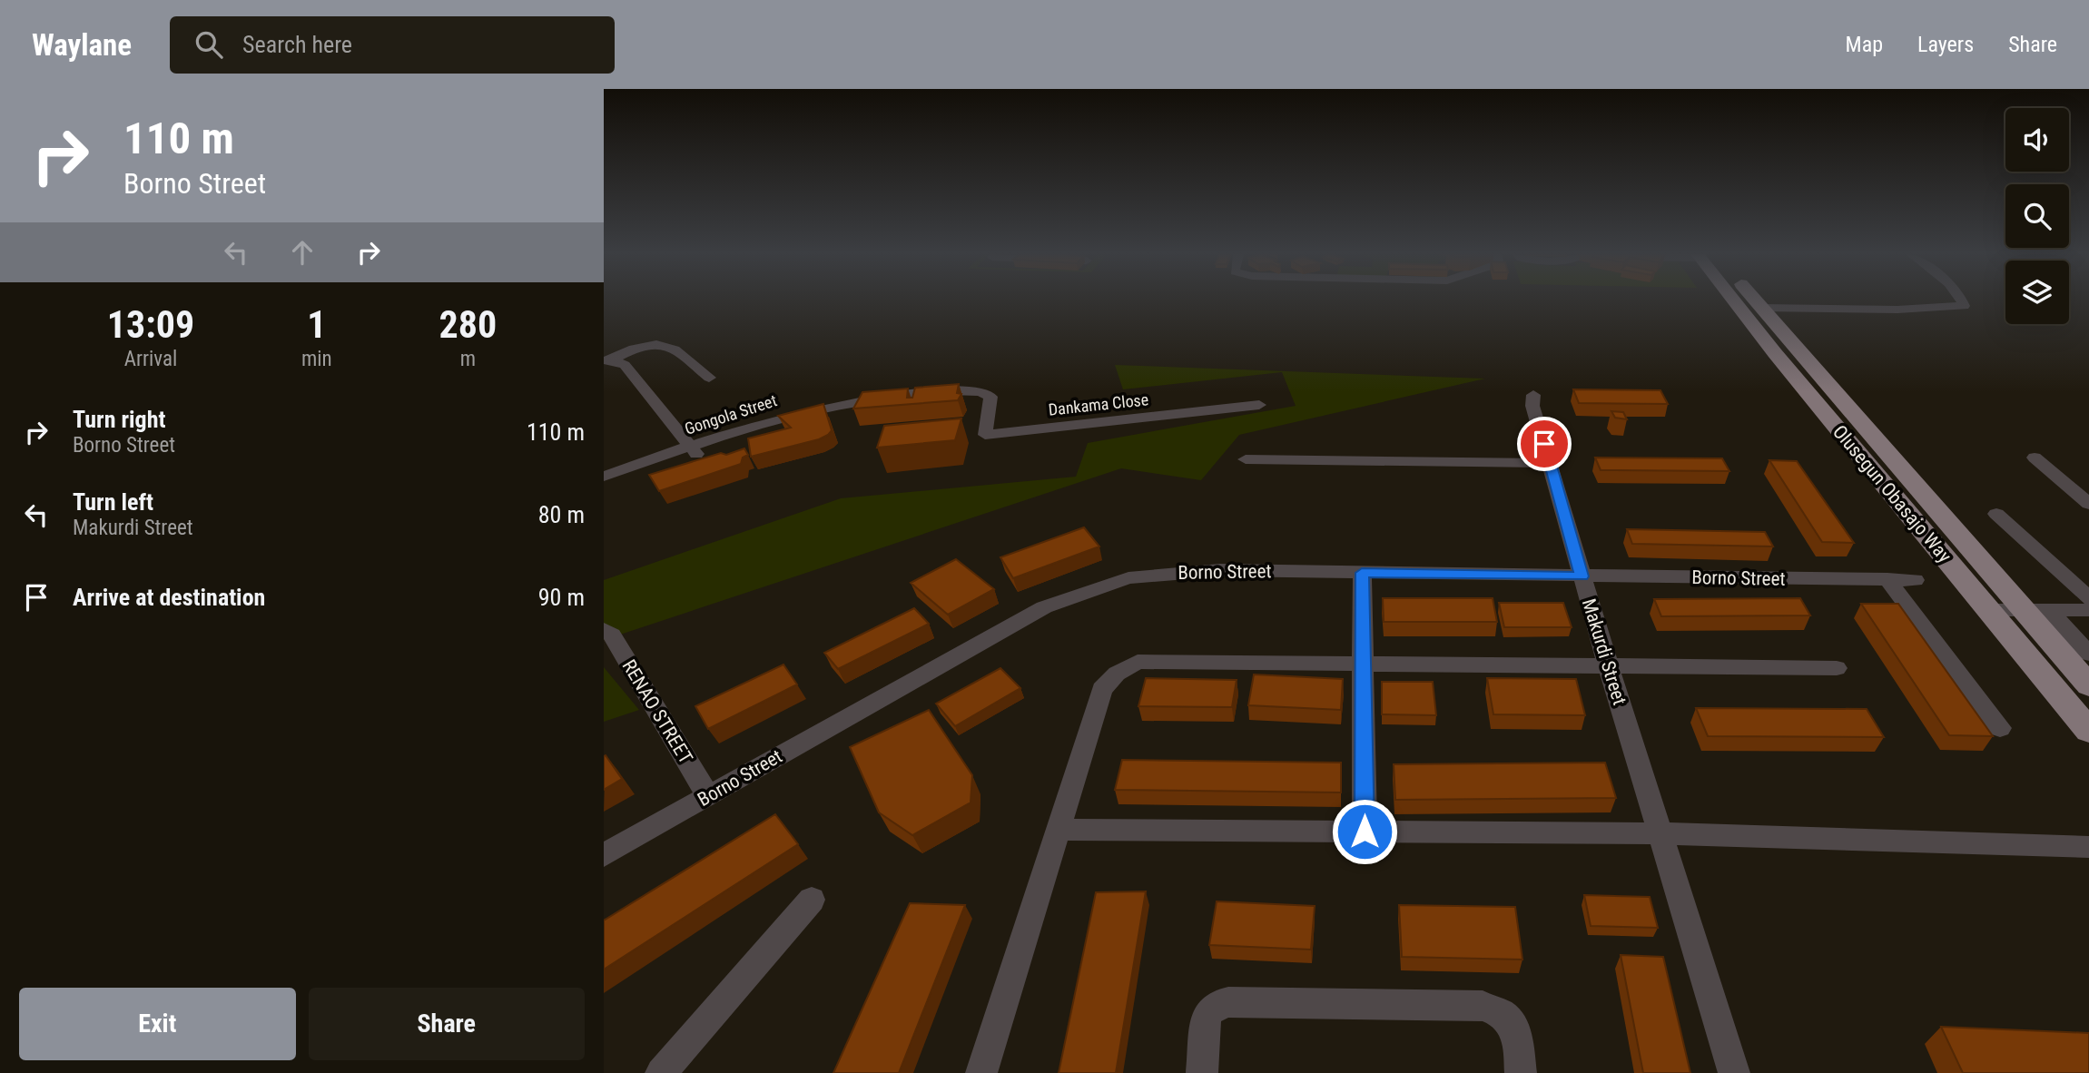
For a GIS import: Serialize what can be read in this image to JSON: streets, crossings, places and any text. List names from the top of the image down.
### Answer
{
  "streets": {
    "main road": ["Olusegun Obasajo Way"],
    "street": [
      "Dankama Close",
      "Gongola Street",
      "Borno Street",
      "Makurdi Street",
      "RENAO STREET"
    ]
  },
  "crossings": [
    ["Dankama Close", "Gongola Street"],
    ["Borno Street", "Makurdi Street"],
    ["Borno Street", "RENAO STREET"]
  ],
  "page": {
    "header": "Waylane",
    "search": "Search here",
    "nav": ["Map", "Layers", "Share"],
    "turn": ["110 m", "Borno Street"],
    "eta": [
      "13:09",
      "Arrival",
      "1",
      "min",
      "280",
      "m"
    ],
    "list": [
      {
        "name": "Turn right",
        "note": "Borno Street",
        "value": "110 m"
      },
      {
        "name": "Turn left",
        "note": "Makurdi Street",
        "value": "80 m"
      },
      {
        "name": "Arrive at destination",
        "value": "90 m"
      }
    ],
    "buttons": ["Exit", "Share"]
  }
}
